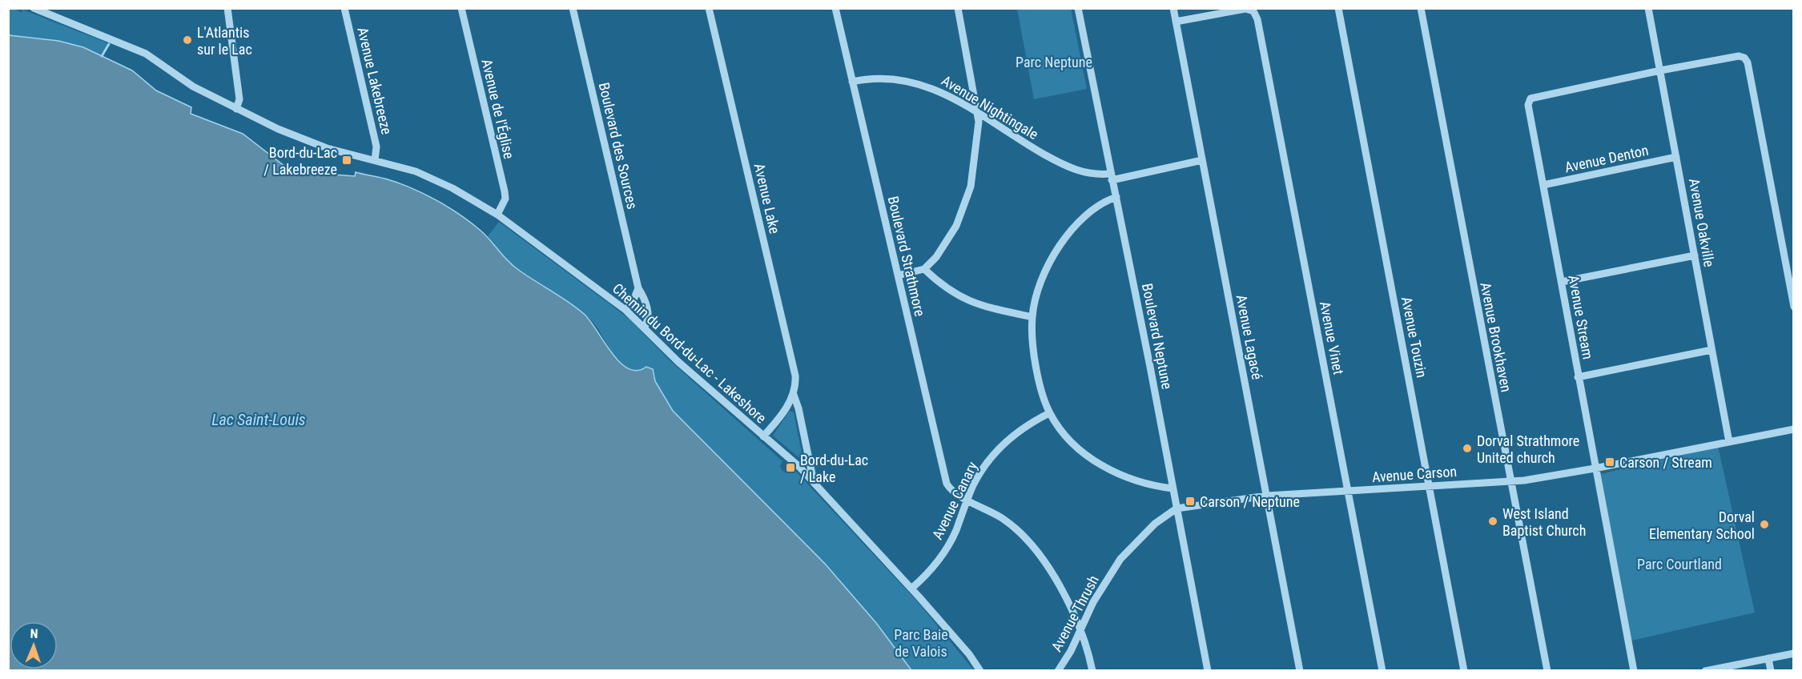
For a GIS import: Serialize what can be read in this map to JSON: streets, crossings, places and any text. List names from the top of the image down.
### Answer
{
  "streets": {
    "street": [
      "Avenue Lakebreeze",
      "Avenue Nightingale",
      "Avenue de l'Église",
      "Boulevard des Sources",
      "Avenue Denton",
      "Avenue Lake",
      "Avenue Oakville",
      "Boulevard Strathmore",
      "Avenue Stream",
      "Boulevard Neptune",
      "Avenue Lagacé",
      "Avenue Touzin",
      "Avenue Brookhaven",
      "Avenue Vinet",
      "Chemin du Bord-du-Lac - Lakeshore",
      "Avenue Carson",
      "Avenue Canary",
      "Avenue Thrush"
    ]
  },
  "crossings": [
    ["Avenue Lakebreeze", "Chemin du Bord-du-Lac - Lakeshore"],
    ["Avenue Nightingale", "Boulevard Strathmore"],
    ["Avenue Nightingale", "Boulevard Neptune"],
    ["Avenue Nightingale", "Avenue Lagacé"],
    ["Avenue de l'Église", "Chemin du Bord-du-Lac - Lakeshore"],
    ["Boulevard des Sources", "Chemin du Bord-du-Lac - Lakeshore"],
    ["Avenue Denton", "Avenue Oakville"],
    ["Avenue Denton", "Avenue Stream"],
    ["Avenue Lake", "Chemin du Bord-du-Lac - Lakeshore"],
    ["Avenue Oakville", "Avenue Stream"],
    ["Avenue Oakville", "Avenue Carson"],
    ["Boulevard Strathmore", "Avenue Canary"],
    ["Boulevard Strathmore", "Avenue Thrush"],
    ["Avenue Stream", "Avenue Carson"],
    ["Boulevard Neptune", "Avenue Carson"],
    ["Boulevard Neptune", "Avenue Thrush"],
    ["Avenue Lagacé", "Avenue Vinet"],
    ["Avenue Lagacé", "Avenue Carson"],
    ["Avenue Touzin", "Avenue Carson"],
    ["Avenue Brookhaven", "Avenue Carson"],
    ["Avenue Vinet", "Avenue Carson"],
    ["Chemin du Bord-du-Lac - Lakeshore", "Avenue Canary"],
    ["Avenue Carson", "Avenue Thrush"]
  ],
  "water": ["Lac Saint-Louis"],
  "parks": ["Parc Neptune", "Parc Courtland", "Parc Baie de Valois"],
  "places": {
    "other": [
      "L'Atlantis sur le Lac",
      "Dorval Strathmore United church",
      "West Island Baptist Church",
      "Dorval Elementary School"
    ],
    "transit": [
      "Bord-du-Lac / Lakebreeze",
      "Carson / Stream",
      "Bord-du-Lac / Lake",
      "Carson / Neptune"
    ]
  },
  "north": "top"
}
